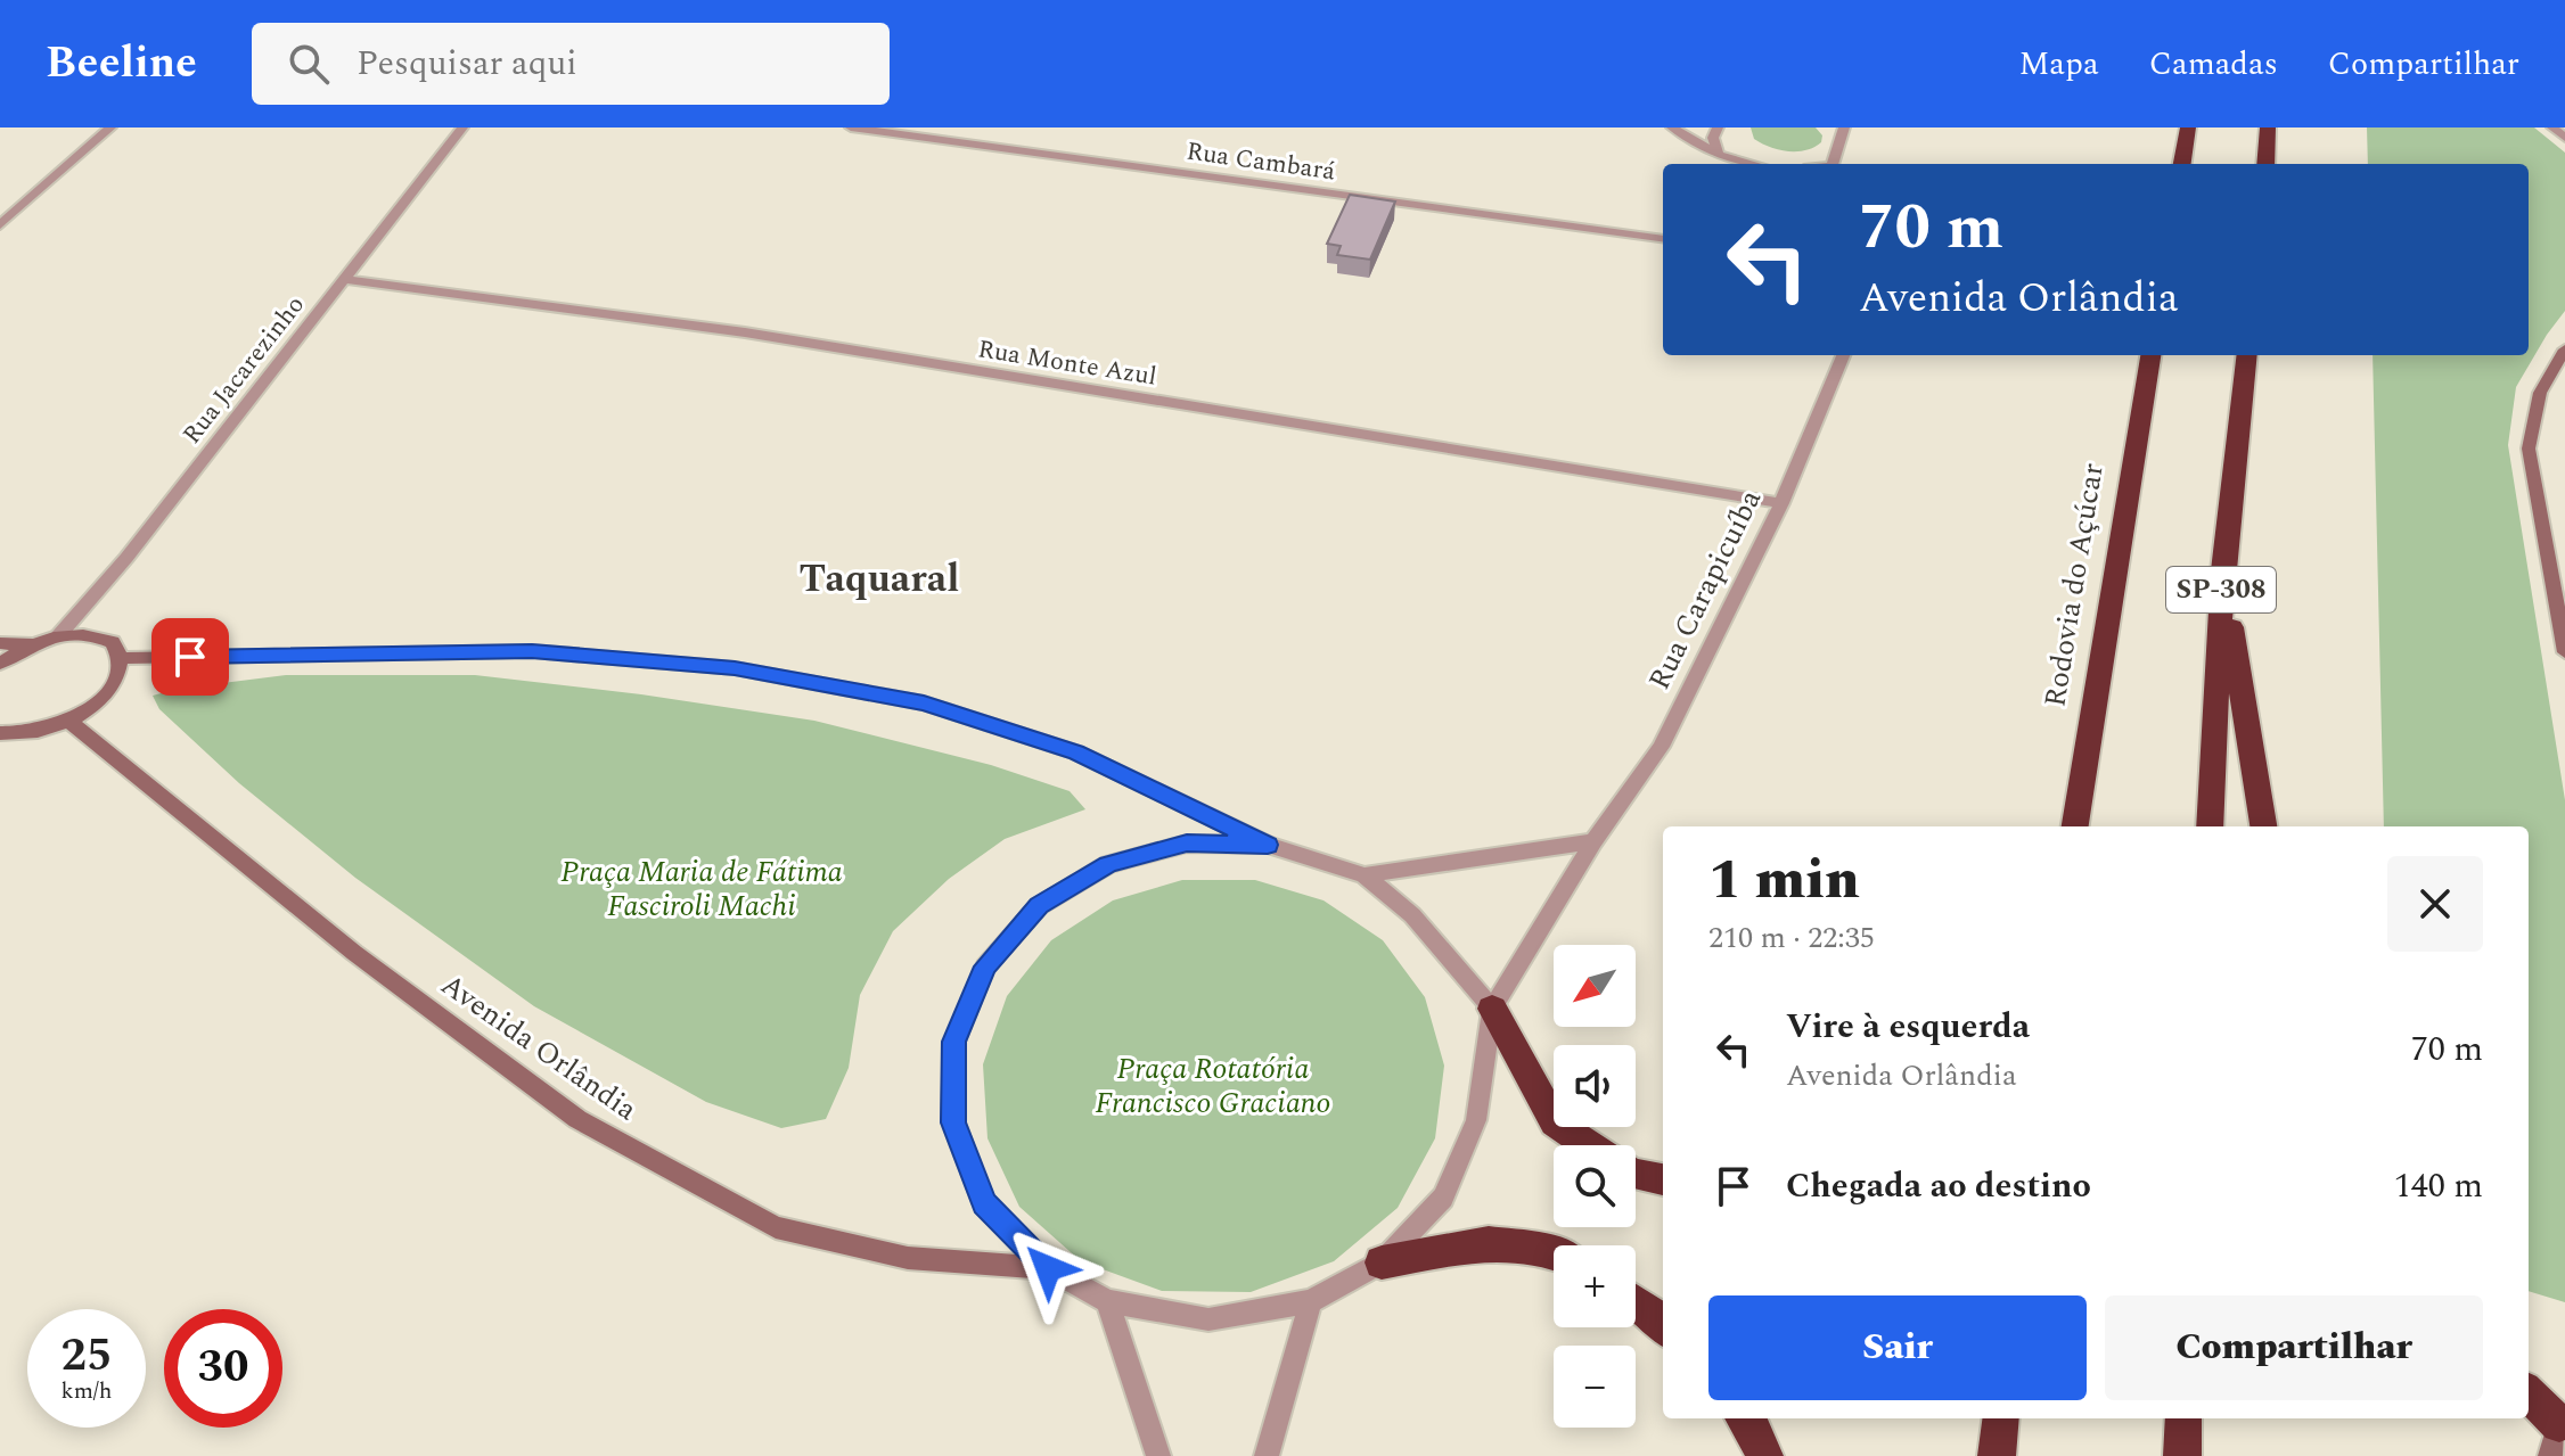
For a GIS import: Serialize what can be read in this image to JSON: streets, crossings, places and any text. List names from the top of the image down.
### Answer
{
  "streets": {
    "highway": ["Rodovia do Açúcar", "SP-308"],
    "street": [
      "Rua Cambará",
      "Rua Monte Azul",
      "Rua Jacarezinho",
      "Rua Carapicuíba",
      "Avenida Orlândia"
    ]
  },
  "crossings": [
    ["Rua Monte Azul", "Rua Jacarezinho"],
    ["Rua Monte Azul", "Rua Carapicuíba"]
  ],
  "districts": ["Taquaral"],
  "parks": ["Praça Maria de Fátima Fasciroli Machi", "Praça Rotatória Francisco Graciano"],
  "north": "bottom left",
  "page": {
    "header": "Beeline",
    "search": "Pesquisar aqui",
    "nav": ["Mapa", "Camadas", "Compartilhar"],
    "turn": ["70 m", "Avenida Orlândia"],
    "heading": ["1 min", "210 m · 22:35"],
    "map_buttons": ["+", "−"],
    "list": [
      {
        "name": "Vire à esquerda",
        "note": "Avenida Orlândia",
        "value": "70 m"
      },
      {
        "name": "Chegada ao destino",
        "value": "140 m"
      }
    ],
    "buttons": ["Sair", "Compartilhar"],
    "speed": "25 km/h",
    "limit": "30"
  }
}
